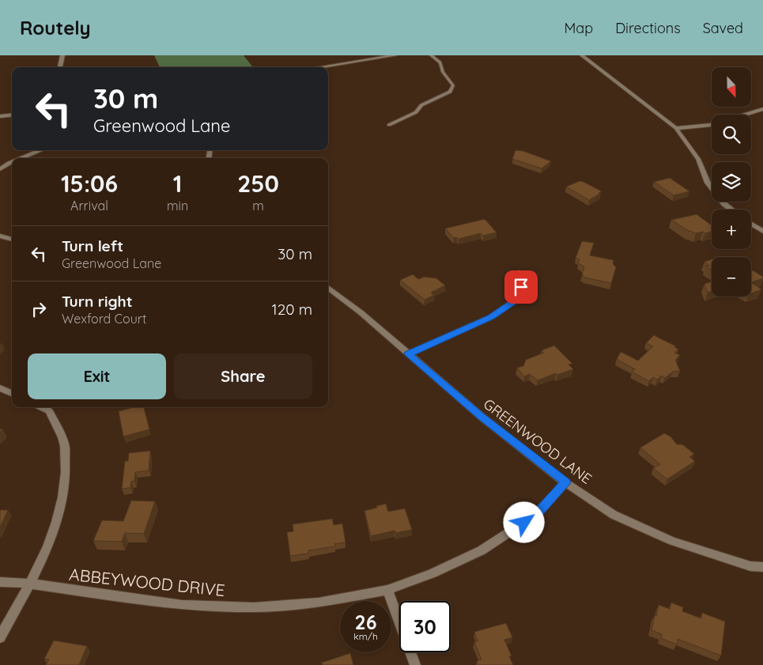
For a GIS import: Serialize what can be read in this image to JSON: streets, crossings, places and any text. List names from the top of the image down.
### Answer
{
  "streets": {
    "street": ["GREENWOOD LANE", "ABBEYWOOD DRIVE"]
  },
  "crossings": [
    ["GREENWOOD LANE", "ABBEYWOOD DRIVE"]
  ],
  "north": "bottom",
  "page": {
    "header": "Routely",
    "nav": ["Map", "Directions", "Saved"],
    "map_buttons": ["+", "−"],
    "turn": ["30 m", "Greenwood Lane"],
    "eta": [
      "15:06",
      "Arrival",
      "1",
      "min",
      "250",
      "m"
    ],
    "list": [
      {
        "name": "Turn left",
        "note": "Greenwood Lane",
        "value": "30 m"
      },
      {
        "name": "Turn right",
        "note": "Wexford Court",
        "value": "120 m"
      }
    ],
    "buttons": ["Exit", "Share"],
    "speed": "26 km/h",
    "limit": "30"
  }
}
